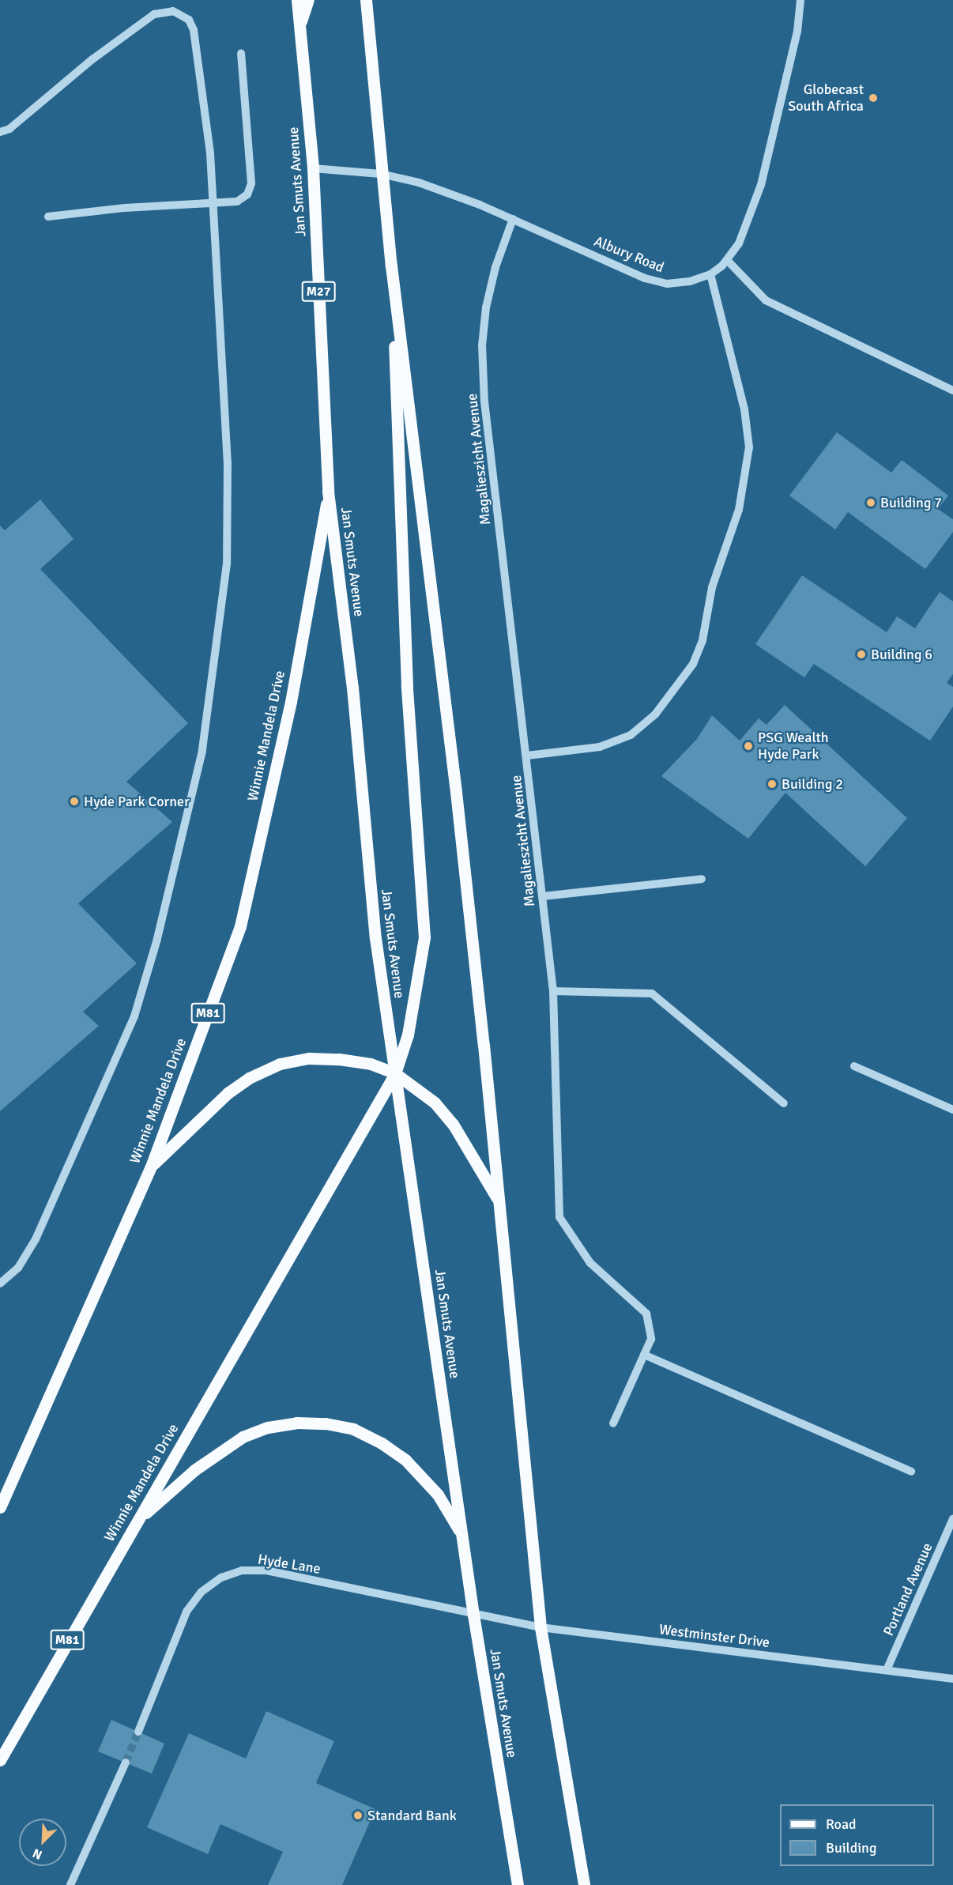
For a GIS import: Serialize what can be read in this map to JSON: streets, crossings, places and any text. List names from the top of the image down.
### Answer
{
  "streets": {
    "main road": [
      "Jan Smuts Avenue",
      "M27",
      "Winnie Mandela Drive",
      "M81"
    ],
    "street": [
      "Albury Road",
      "Magalieszicht Avenue",
      "Hyde Lane",
      "Portland Avenue",
      "Westminster Drive"
    ]
  },
  "crossings": [
    ["Jan Smuts Avenue", "Albury Road"],
    ["Jan Smuts Avenue", "Winnie Mandela Drive"],
    ["Jan Smuts Avenue", "Hyde Lane"],
    ["Jan Smuts Avenue", "Westminster Drive"],
    ["Albury Road", "Magalieszicht Avenue"],
    ["Hyde Lane", "Westminster Drive"],
    ["Portland Avenue", "Westminster Drive"]
  ],
  "places": [
    "Globecast South Africa",
    "Building 7",
    "Building 6",
    "PSG Wealth Hyde Park",
    "Building 2",
    "Hyde Park Corner",
    "Standard Bank"
  ],
  "legend": ["Road", "Building"],
  "north": "bottom left"
}
